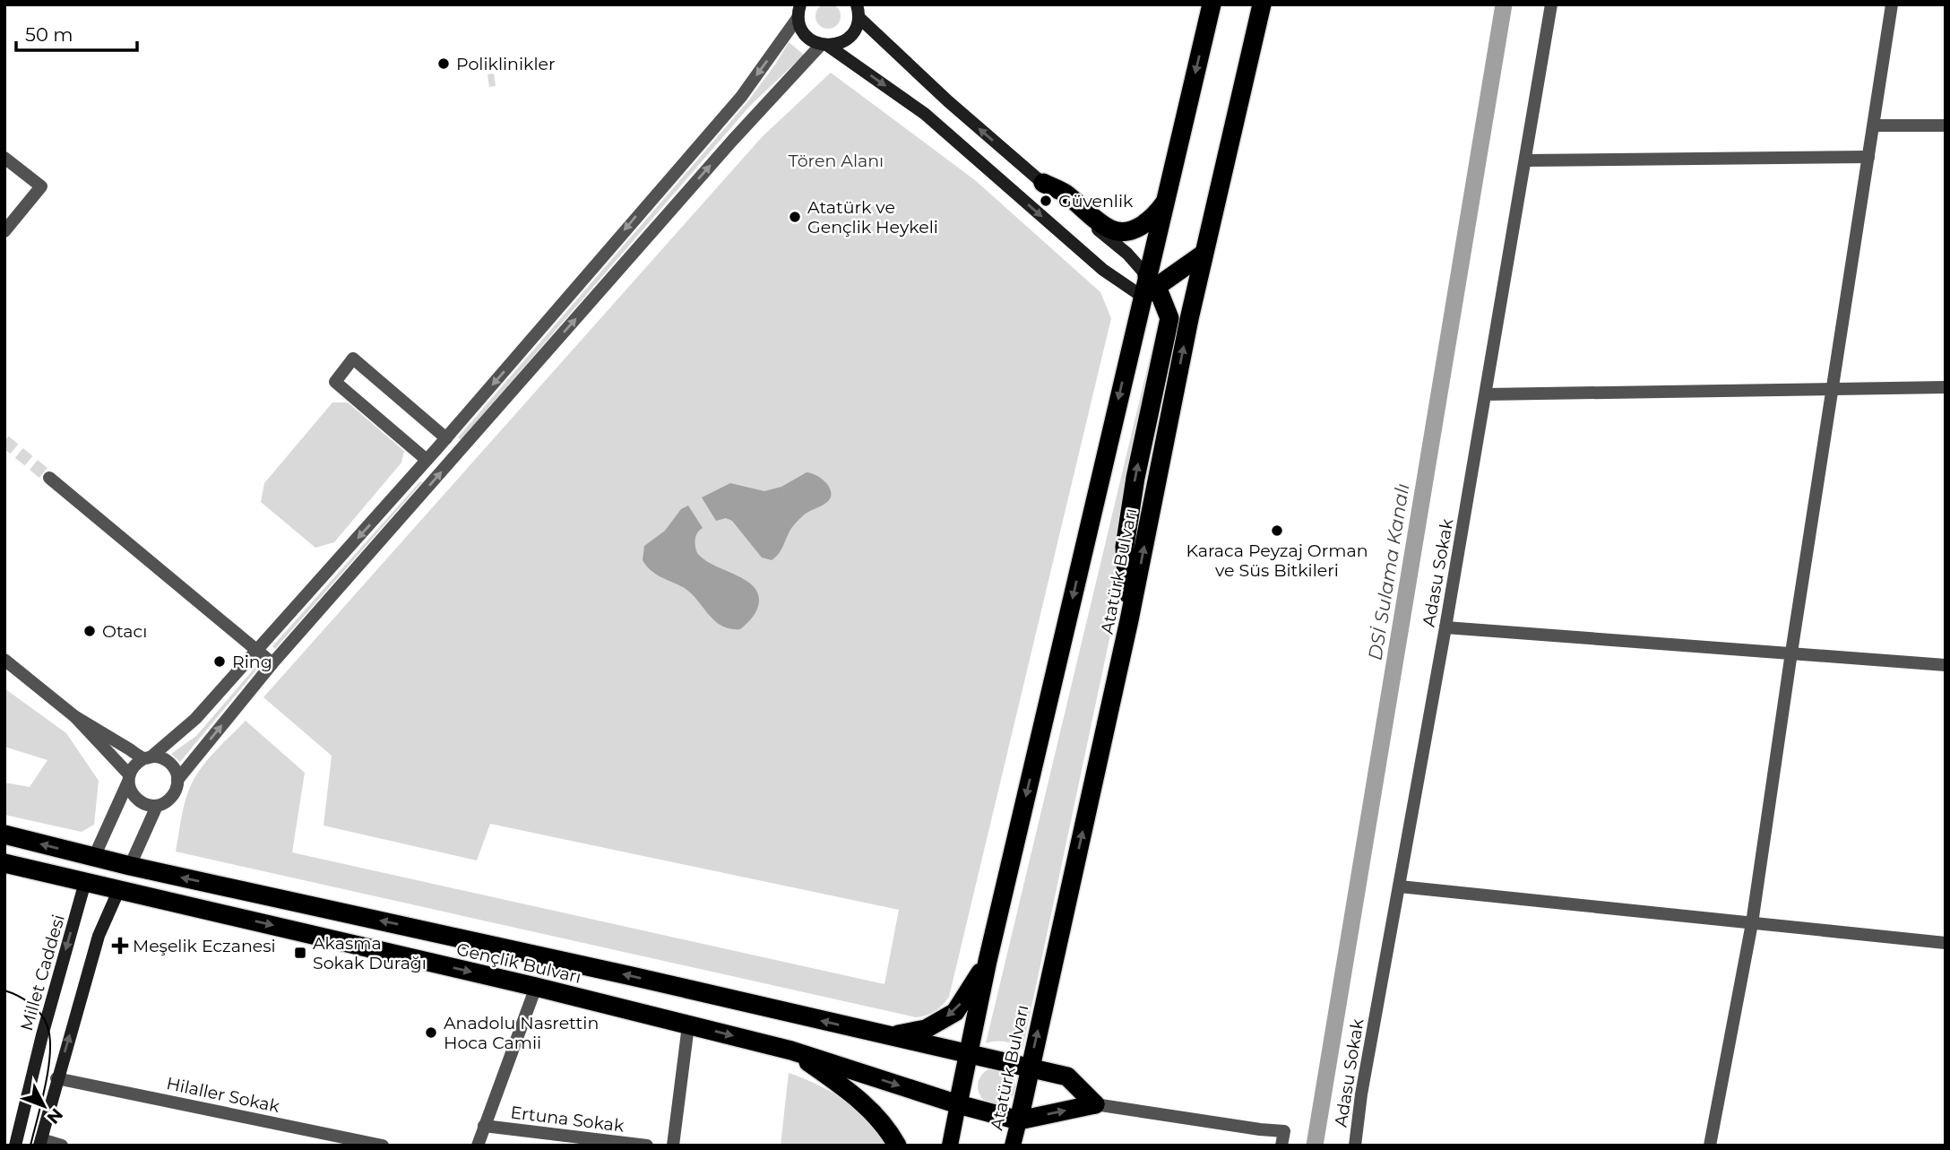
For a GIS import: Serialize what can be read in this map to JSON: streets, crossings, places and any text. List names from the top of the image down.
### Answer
{
  "streets": {
    "highway": ["Atatürk Bulvarı", "Gençlik Bulvarı"],
    "street": [
      "Adasu Sokak",
      "Millet Caddesi",
      "Hilaller Sokak",
      "Ertuna Sokak"
    ]
  },
  "crossings": [
    ["Atatürk Bulvarı", "Gençlik Bulvarı"],
    ["Gençlik Bulvarı", "Millet Caddesi"]
  ],
  "water": ["DSİ Sulama Kanalı"],
  "parks": ["Tören Alanı"],
  "places": {
    "other": [
      "Poliklinikler",
      "Güvenlik",
      "Atatürk ve Gençlik Heykeli",
      "Karaca Peyzaj Orman ve Süs Bitkileri",
      "Otacı",
      "Ring",
      "Anadolu Nasrettin Hoca Camii"
    ],
    "health": ["Meşelik Eczanesi"],
    "transit": ["Akasma Sokak Durağı"]
  },
  "scale_bar": "50 m",
  "north": "bottom right"
}
